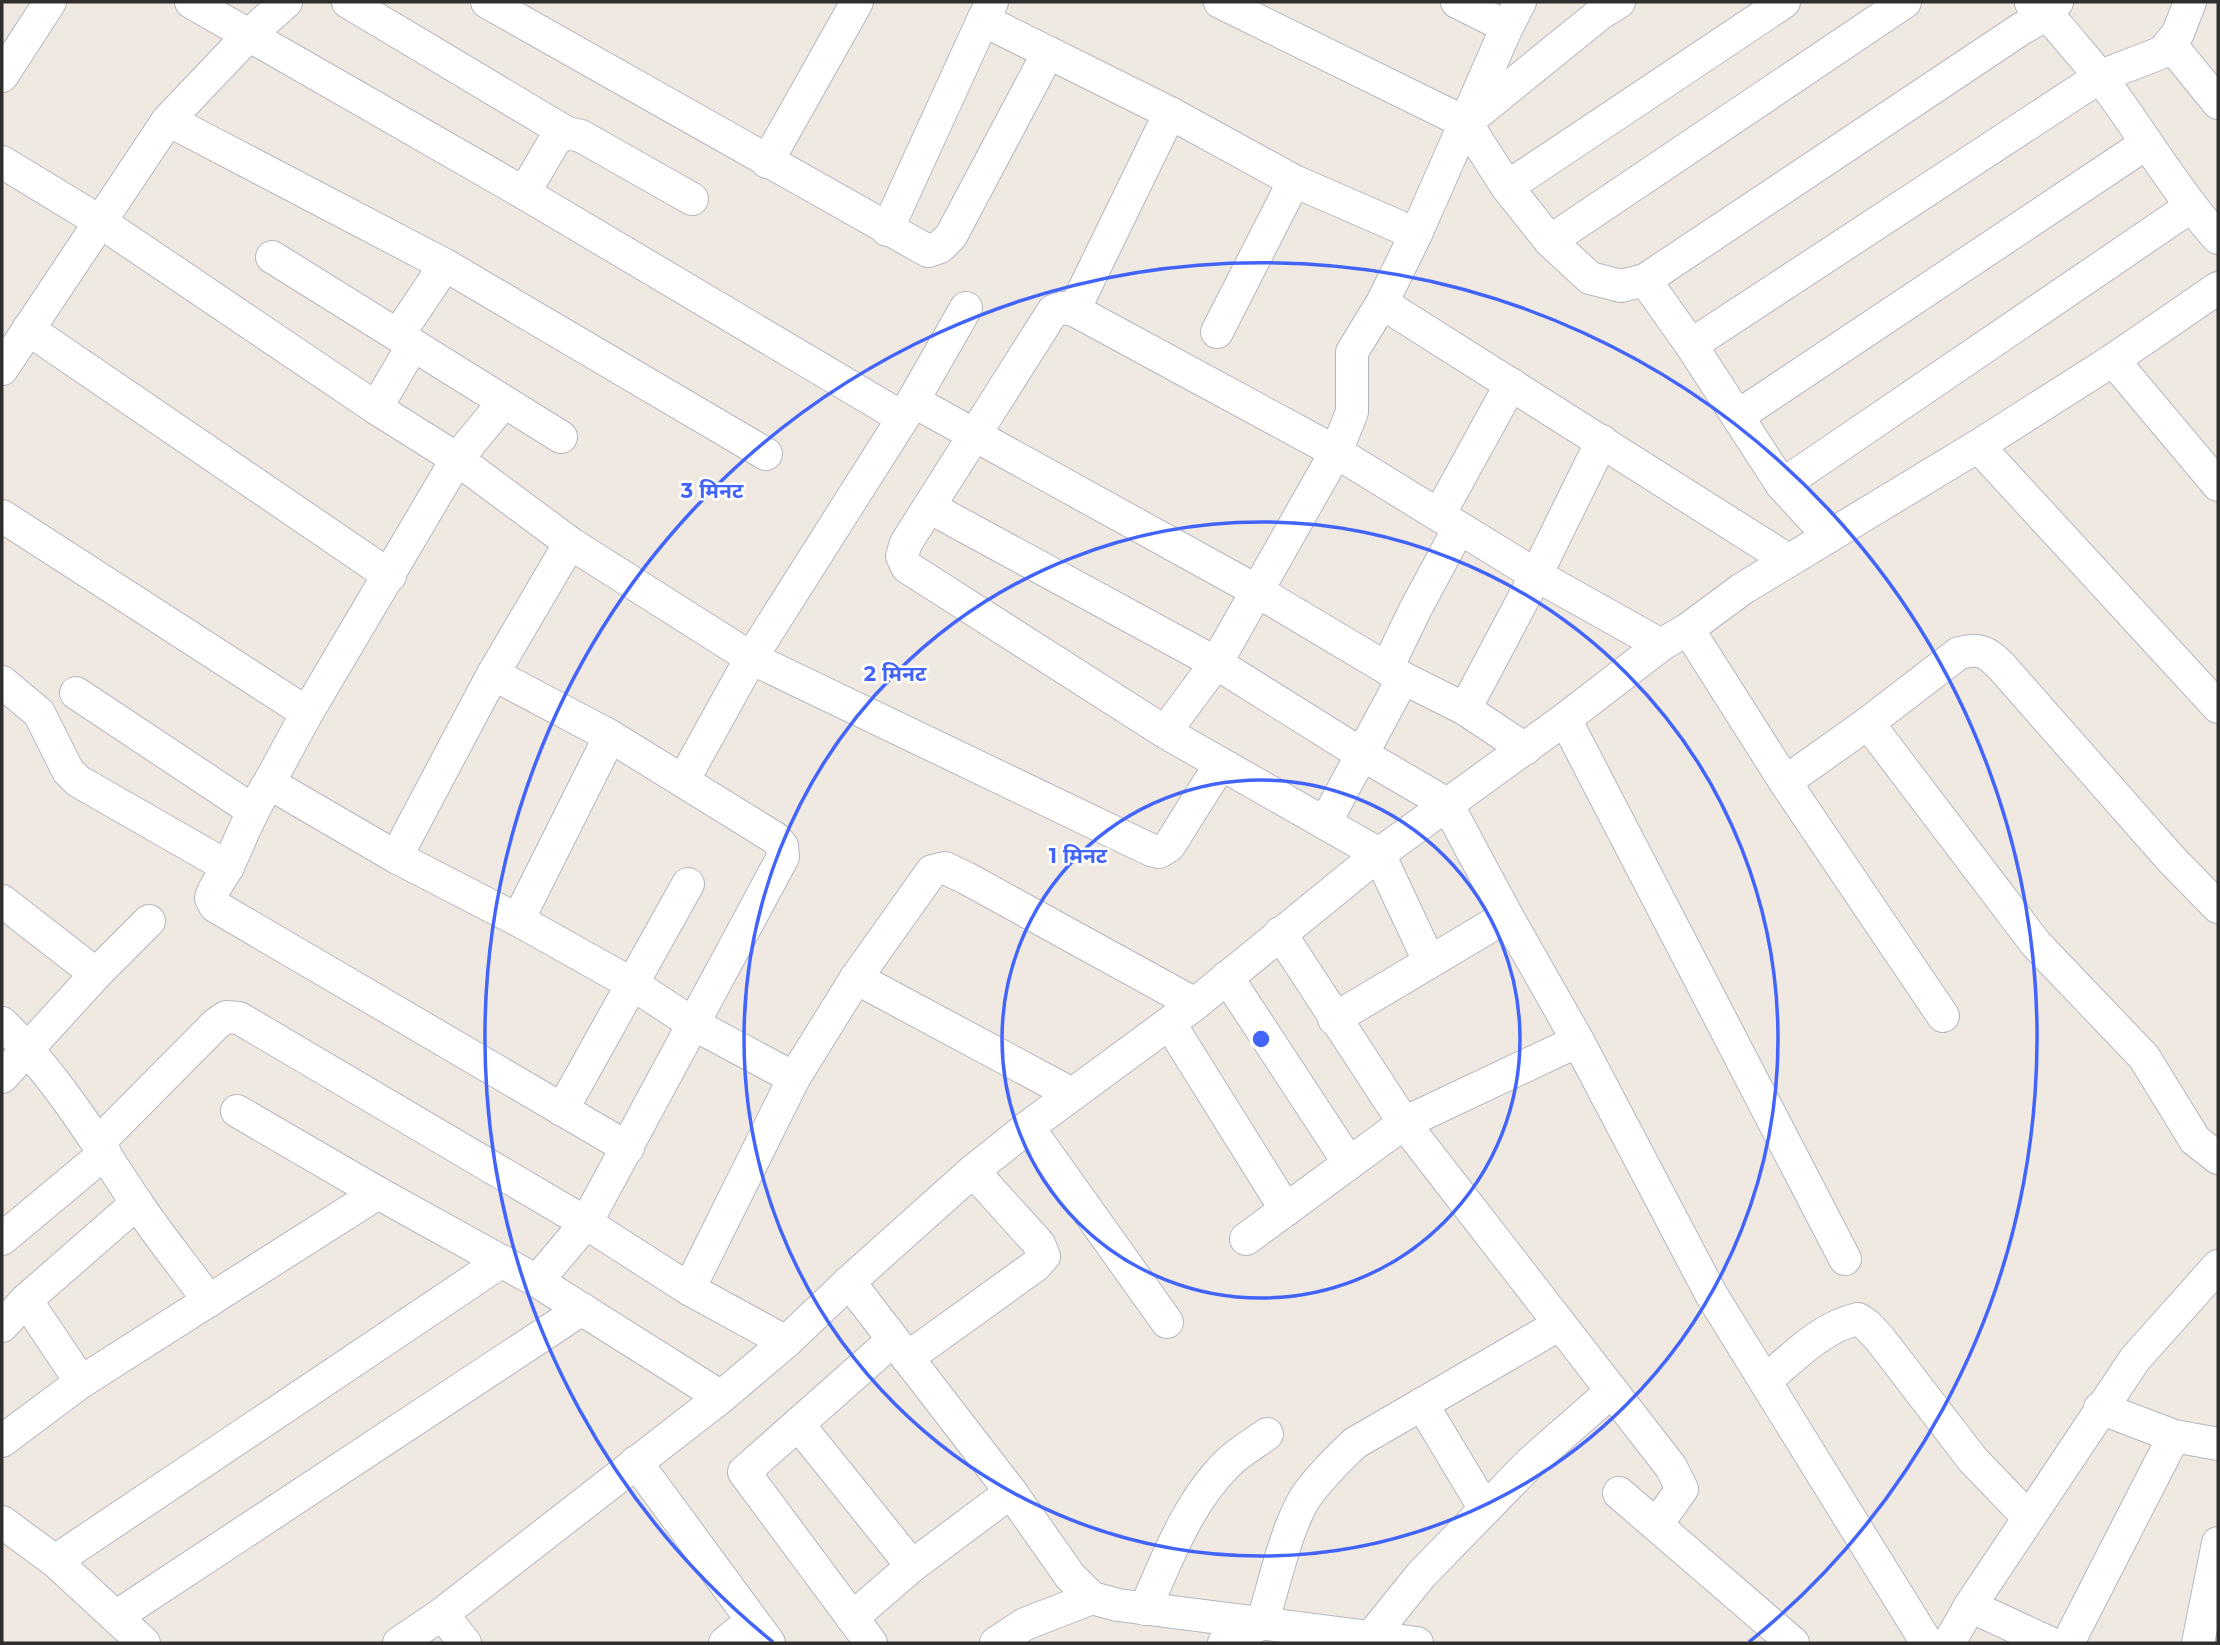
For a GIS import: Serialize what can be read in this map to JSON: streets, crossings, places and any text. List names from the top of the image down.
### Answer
{
  "rings": ["3 मिनट", "2 मिनट", "1 मिनट"]
}
